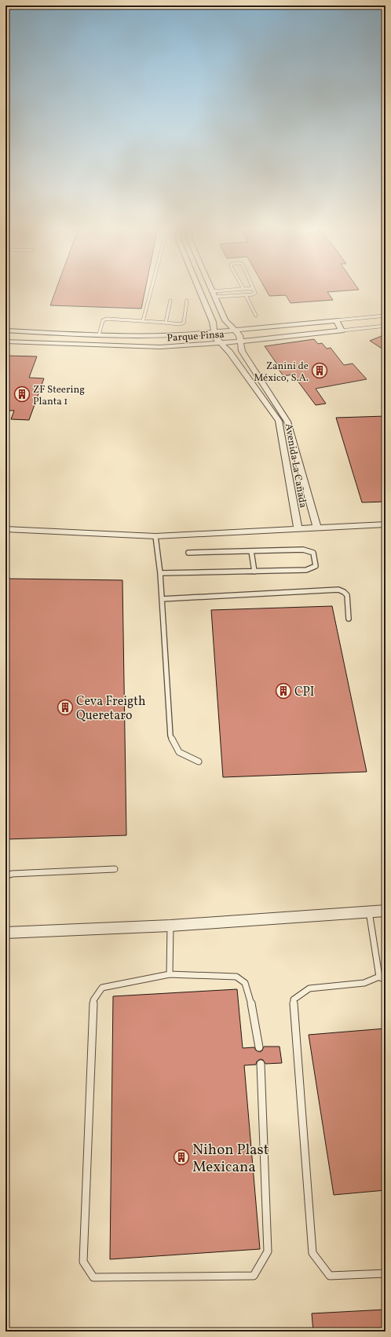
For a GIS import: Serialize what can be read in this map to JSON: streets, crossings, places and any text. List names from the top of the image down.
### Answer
{
  "streets": {
    "street": ["Parque Finsa", "Avenida La Cañada"]
  },
  "crossings": [
    ["Parque Finsa", "Avenida La Cañada"]
  ],
  "places": {
    "building": [
      "Zanini de México, S.A.",
      "ZF Steering Planta 1",
      "CPI",
      "Ceva Freigth Queretaro",
      "Nihon Plast Mexicana"
    ]
  }
}
